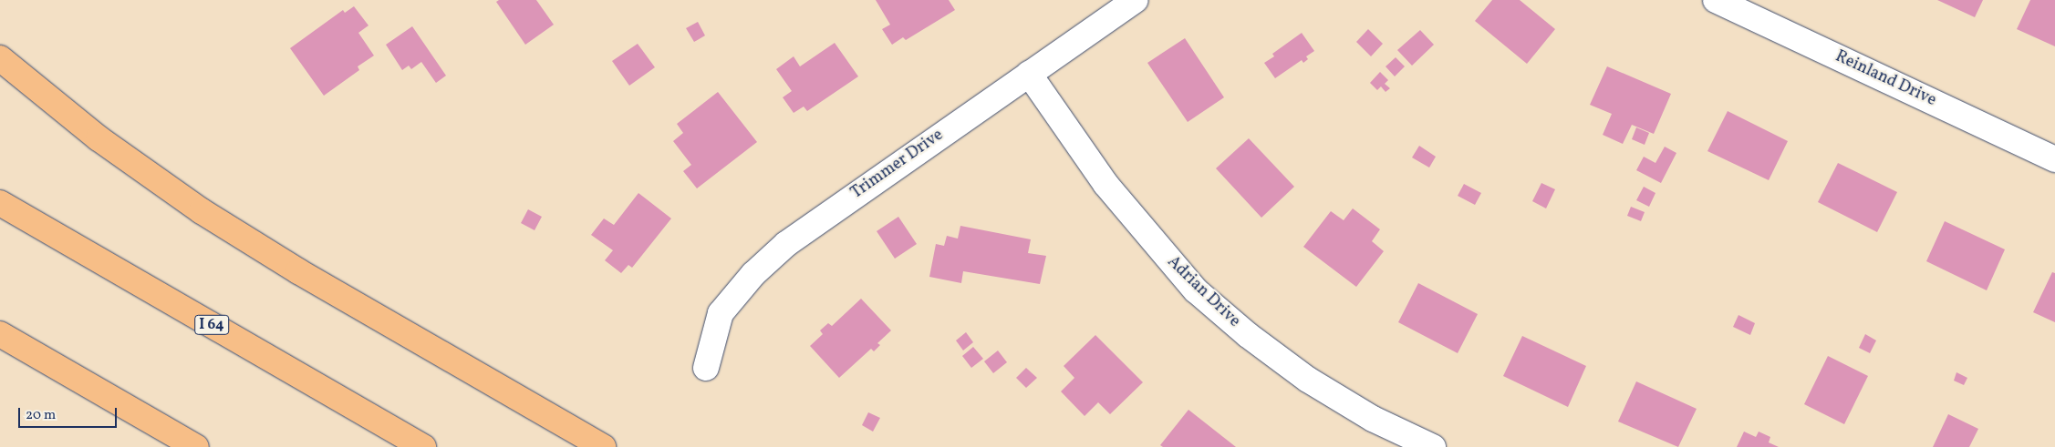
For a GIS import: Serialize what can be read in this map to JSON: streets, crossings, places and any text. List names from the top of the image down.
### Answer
{
  "streets": {
    "highway": ["I 64"],
    "street": ["Reinland Drive", "Trimmer Drive", "Adrian Drive"]
  },
  "crossings": [
    ["Trimmer Drive", "Adrian Drive"]
  ],
  "scale_bar": "20 m"
}
